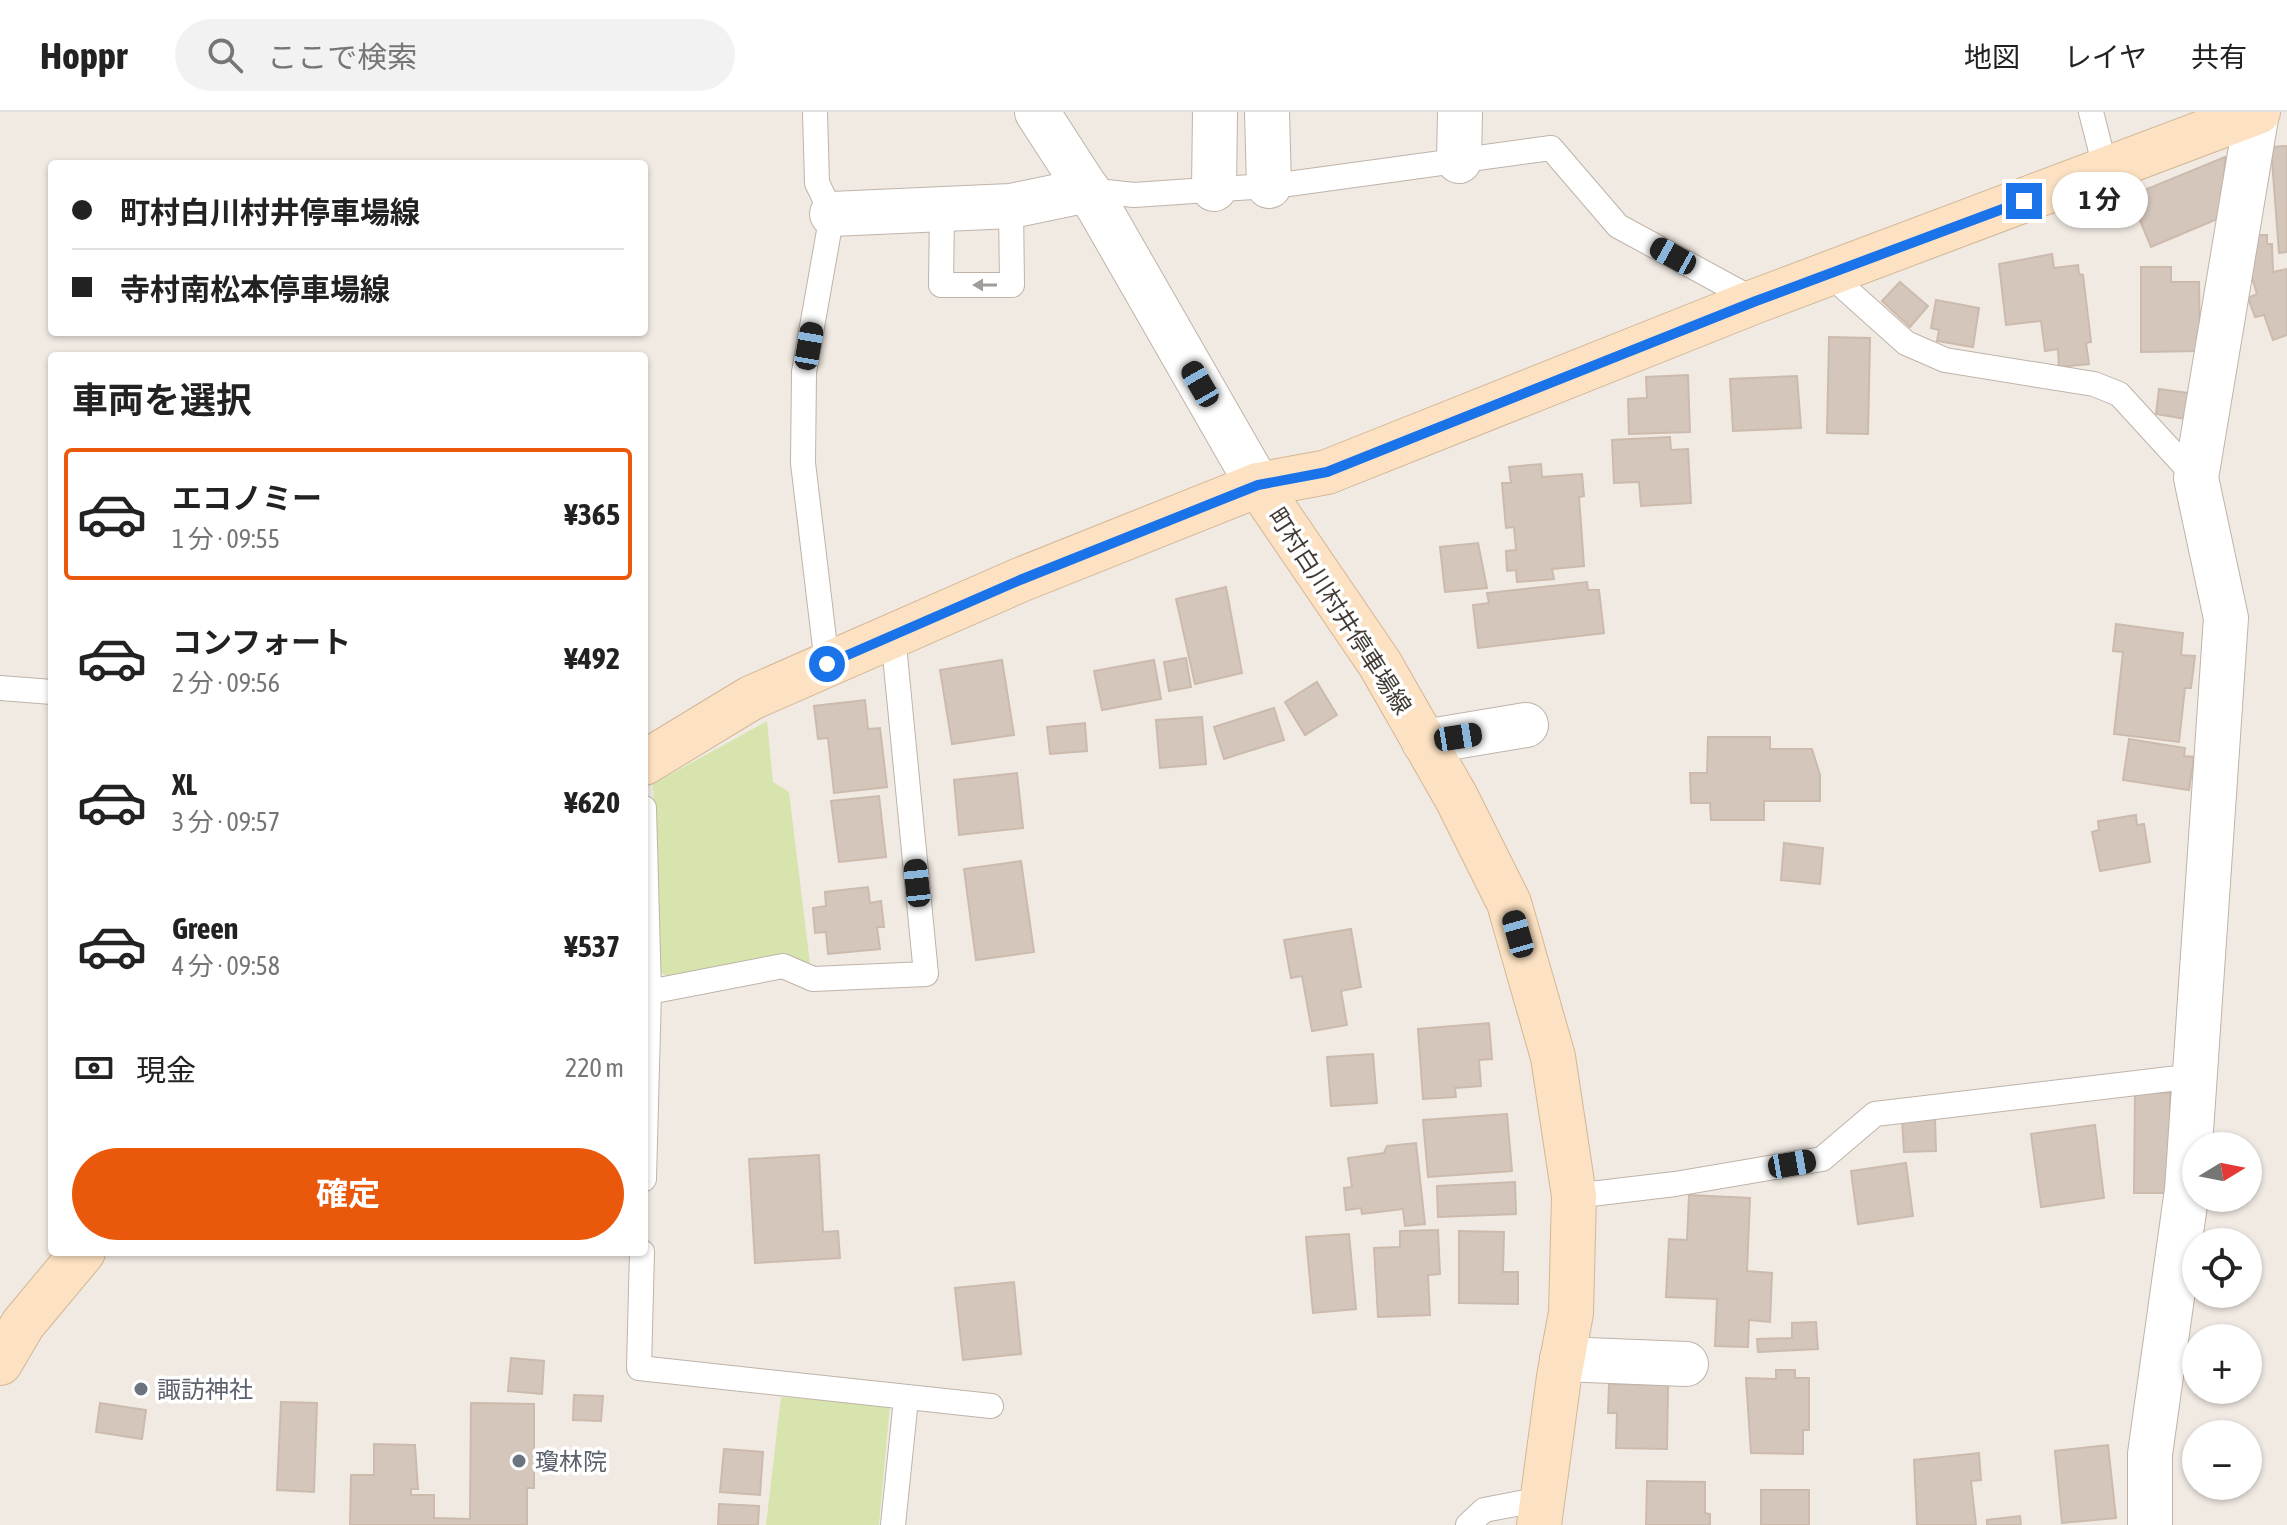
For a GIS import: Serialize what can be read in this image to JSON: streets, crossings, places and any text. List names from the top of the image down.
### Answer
{
  "streets": {
    "main road": ["町村白川村井停車場線"]
  },
  "places": ["諏訪神社", "瓊林院"],
  "north": "right",
  "page": {
    "header": "Hoppr",
    "search": "ここで検索",
    "nav": ["地図", "レイヤ", "共有"],
    "banner": ["町村白川村井停車場線", "寺村南松本停車場線"],
    "bubble": "1 分",
    "heading": "車両を選択",
    "list": [
      {
        "name": "エコノミー",
        "note": "1 分 · 09:55",
        "value": "¥365"
      },
      {
        "name": "コンフォート",
        "note": "2 分 · 09:56",
        "value": "¥492"
      },
      {
        "name": "XL",
        "note": "3 分 · 09:57",
        "value": "¥620"
      },
      {
        "name": "Green",
        "note": "4 分 · 09:58",
        "value": "¥537"
      }
    ],
    "pay": ["現金", "220 m"],
    "map_buttons": ["+", "−"],
    "buttons": "確定"
  }
}
